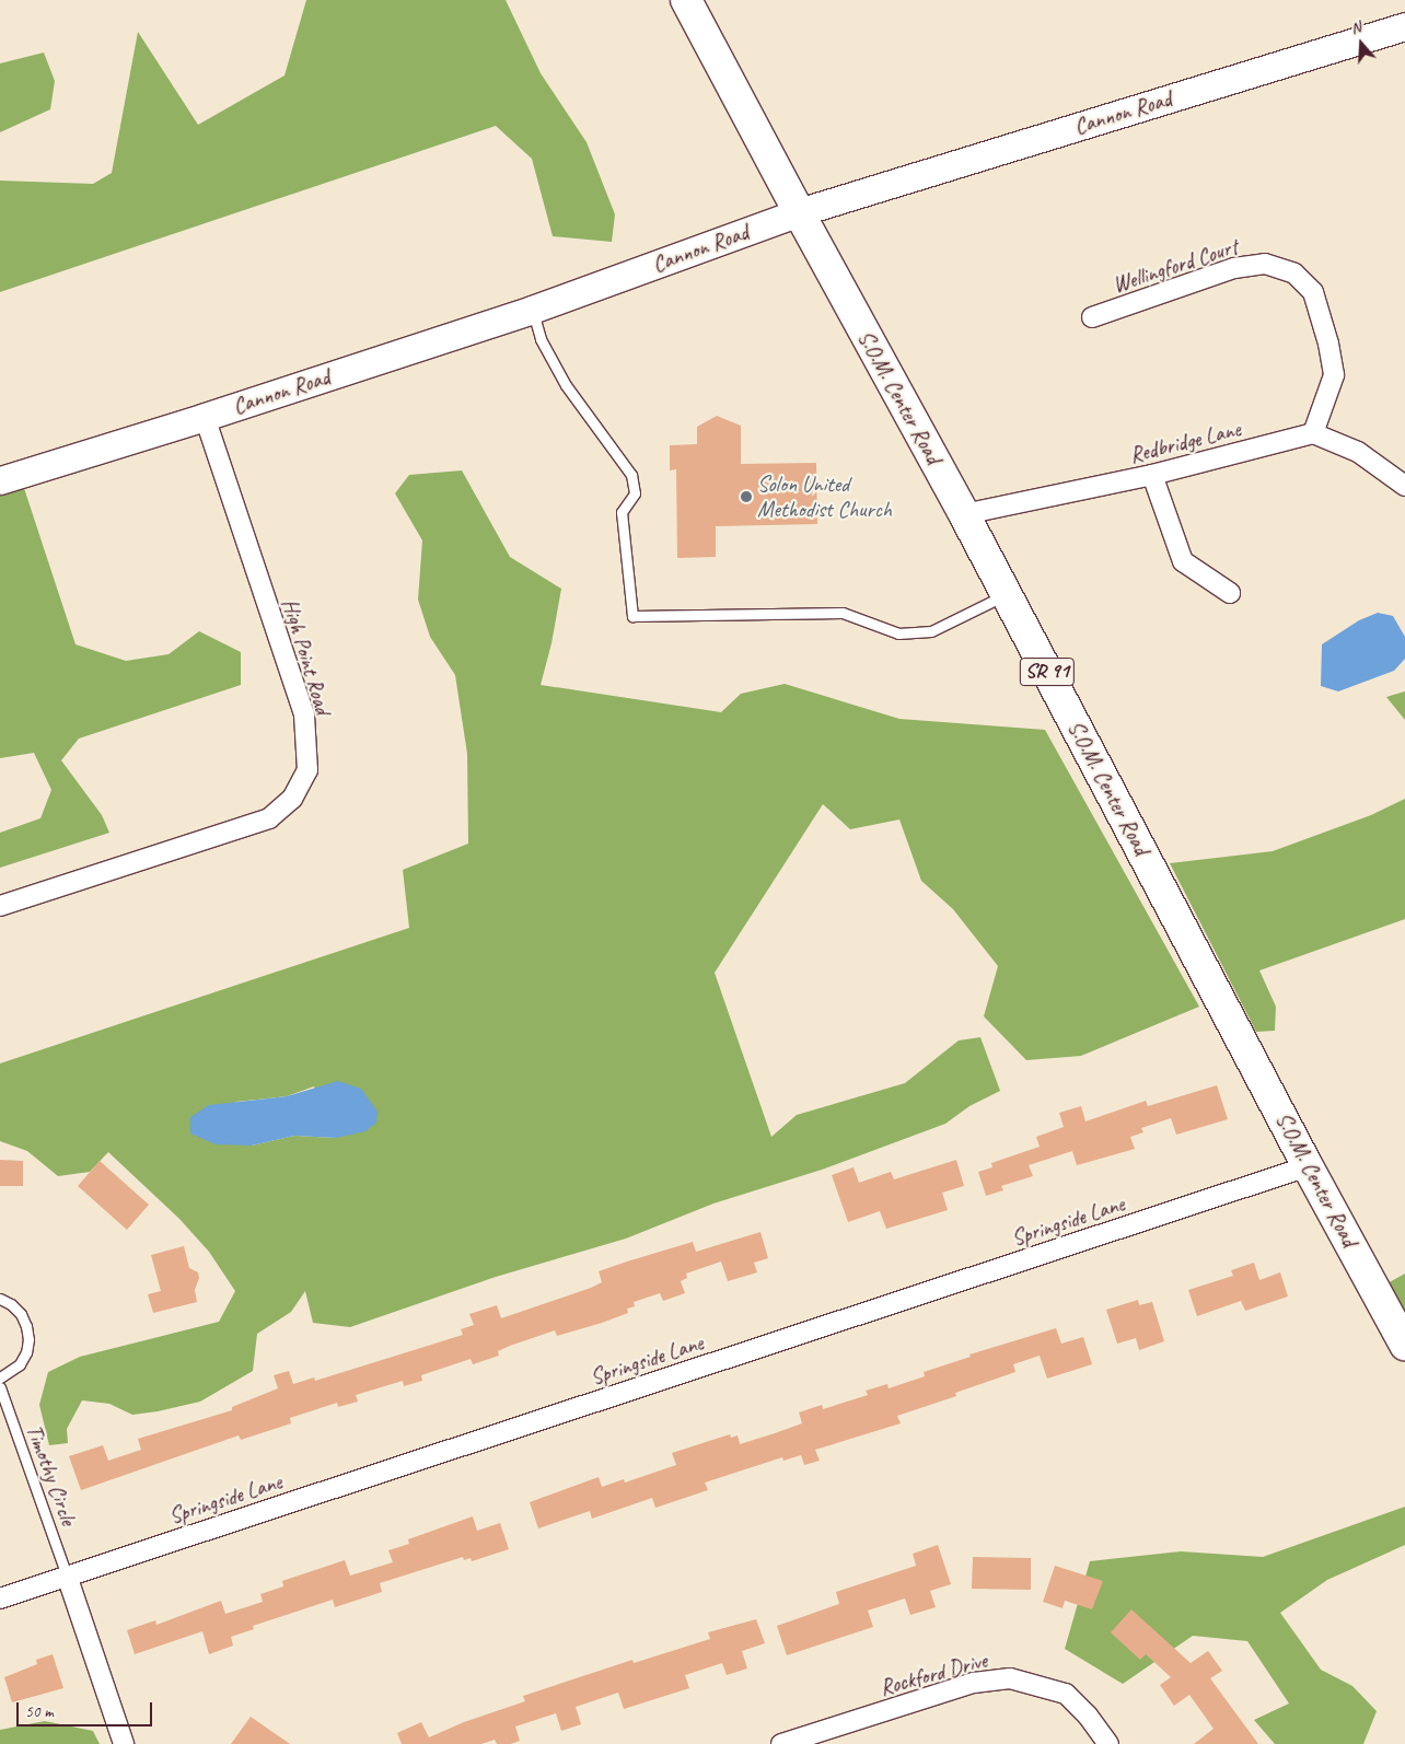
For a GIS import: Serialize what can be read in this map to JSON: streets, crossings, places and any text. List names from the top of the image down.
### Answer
{
  "streets": {
    "main road": ["Cannon Road", "S.O.M. Center Road", "SR 91"],
    "street": [
      "Wellingford Court",
      "Redbridge Lane",
      "High Point Road",
      "Springside Lane",
      "Rockford Drive"
    ],
    "lane": ["Timothy Circle"]
  },
  "crossings": [
    ["Cannon Road", "S.O.M. Center Road"],
    ["Cannon Road", "High Point Road"],
    ["Wellingford Court", "Redbridge Lane"],
    ["S.O.M. Center Road", "Redbridge Lane"],
    ["S.O.M. Center Road", "Springside Lane"],
    ["Springside Lane", "Timothy Circle"]
  ],
  "places": ["Solon United Methodist Church"],
  "scale_bar": "50 m",
  "north": "top"
}
